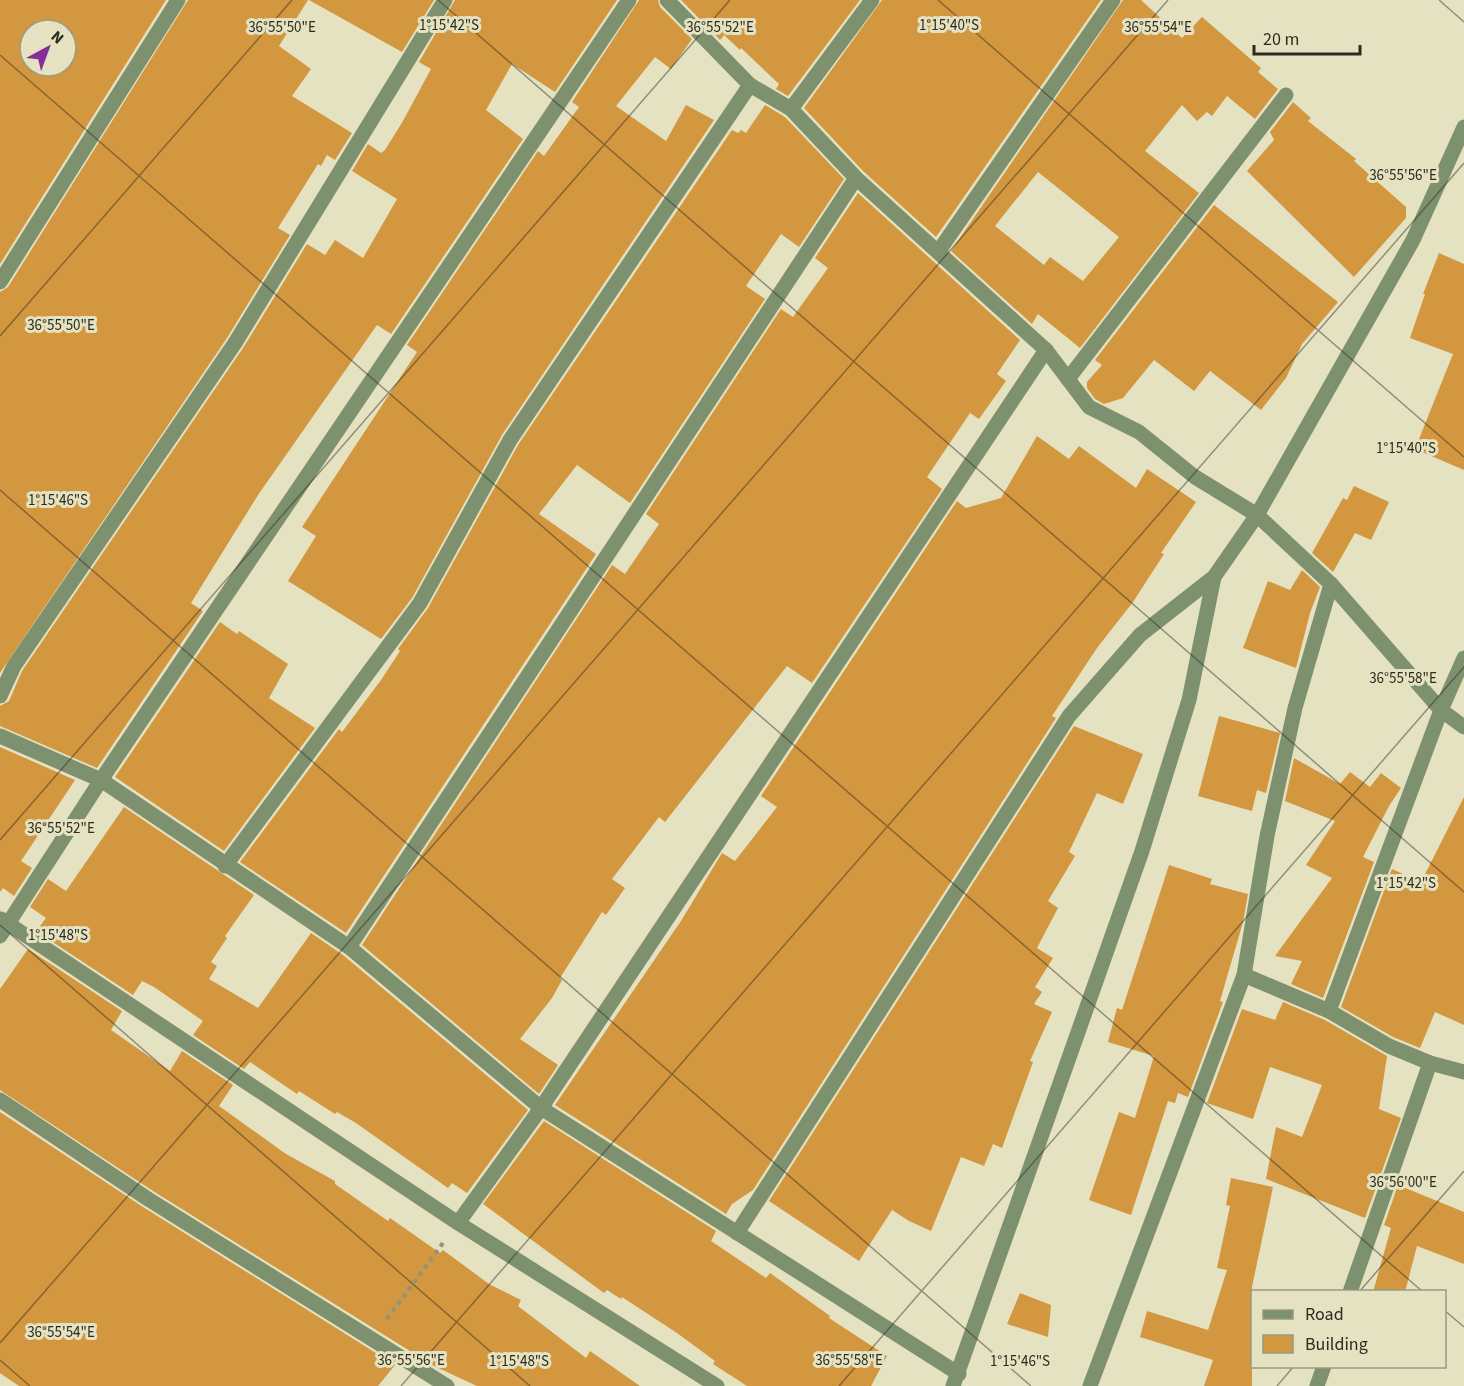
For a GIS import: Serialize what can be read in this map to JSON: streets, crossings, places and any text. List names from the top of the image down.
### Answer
{
  "legend": ["Road", "Building"],
  "scale_bar": "20 m",
  "north": "top right",
  "coordinates": [
    "1°15'42\"S",
    "1°15'40\"S",
    "36°55'50\"E",
    "36°55'52\"E",
    "36°55'54\"E",
    "36°55'56\"E",
    "1°15'46\"S",
    "36°55'58\"E",
    "1°15'48\"S",
    "36°56'00\"E"
  ]
}
